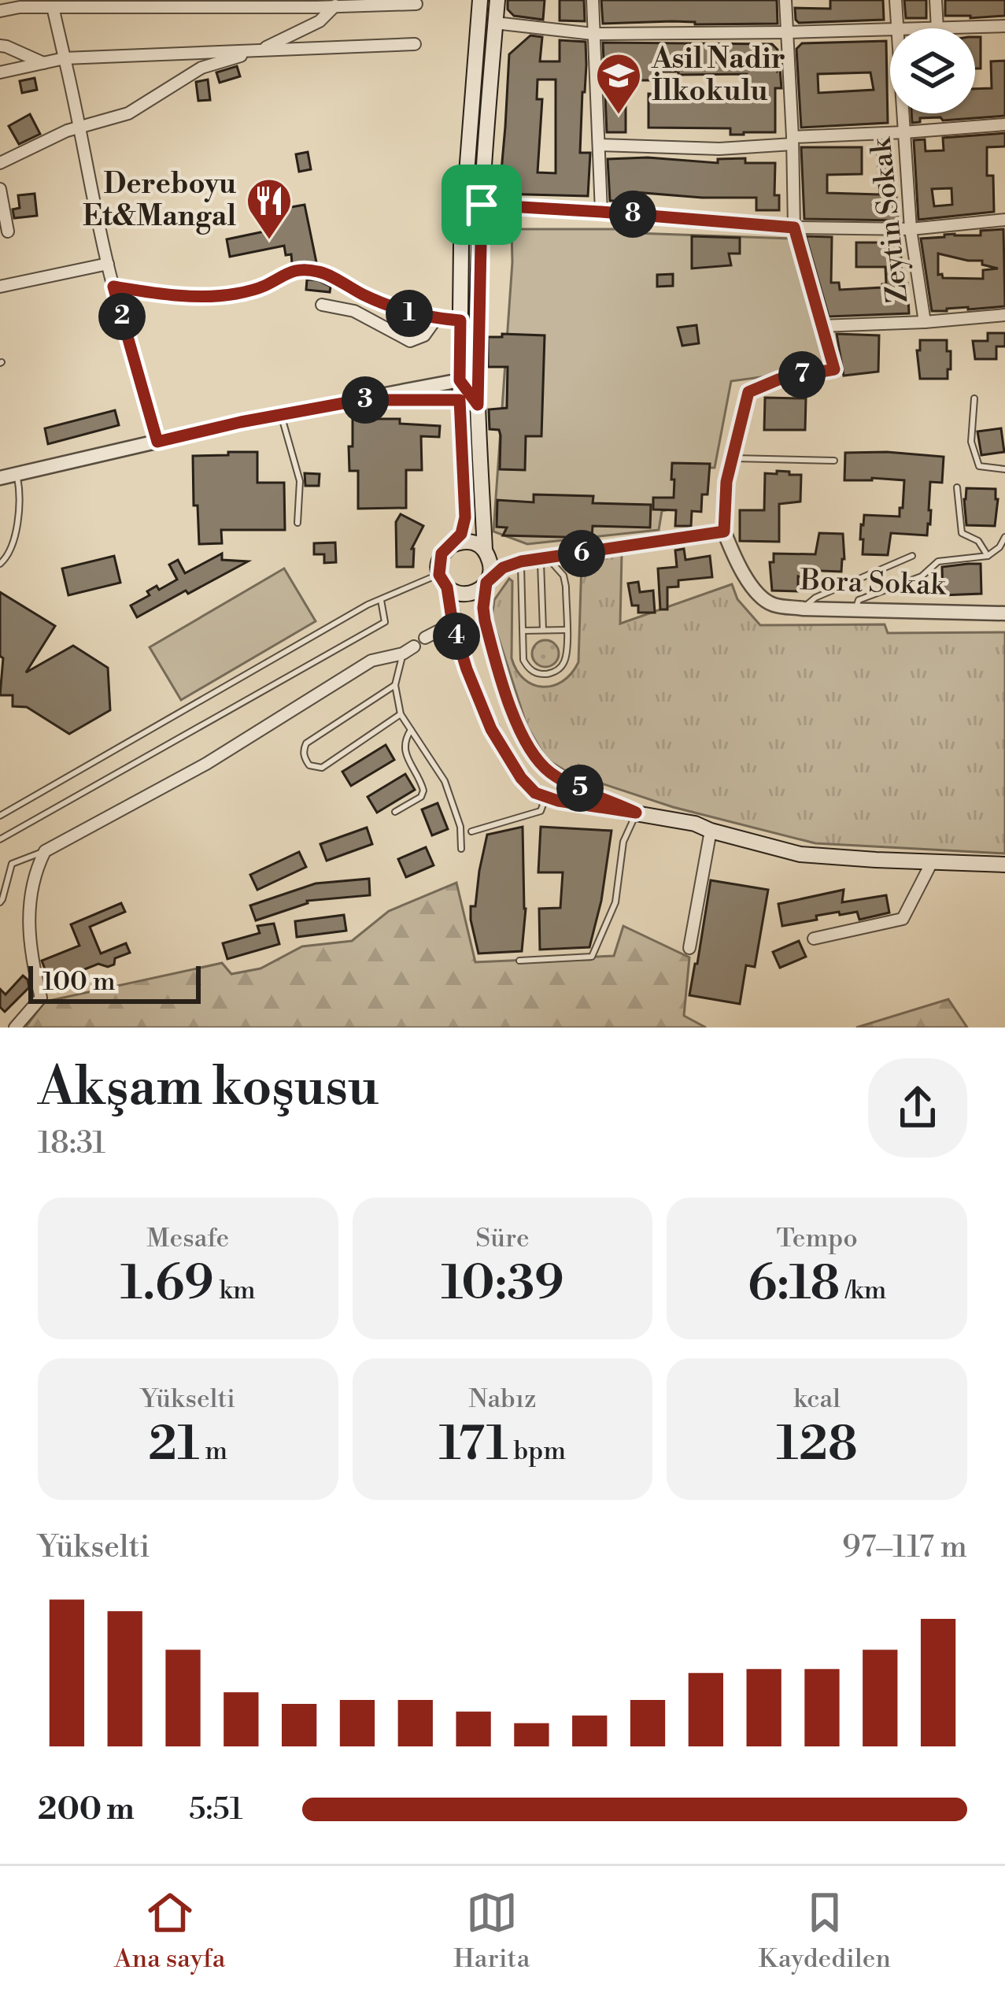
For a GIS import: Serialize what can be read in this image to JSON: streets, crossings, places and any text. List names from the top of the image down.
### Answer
{
  "streets": {
    "street": ["Zeytin Sokak", "Bora Sokak"]
  },
  "places": {
    "school or university": ["Asil Nadir İlkokulu"],
    "restaurant": ["Dereboyu Et&Mangal"]
  },
  "scale_bar": "100 m",
  "page": {
    "pins": [
      "8",
      "1",
      "2",
      "7",
      "3",
      "6",
      "4",
      "5"
    ],
    "scale": "100 m",
    "heading": ["Akşam koşusu", "18:31"],
    "stats": [
      ["Mesafe", "1.69 km"],
      ["Süre", "10:39"],
      ["Tempo", "6:18 /km"],
      ["Yükselti", "21 m"],
      ["Nabız", "171 bpm"],
      ["kcal", "128"]
    ],
    "chart": ["Yükselti", "97–117 m"],
    "list": [
      {
        "name": "200 m",
        "note": "5:51"
      }
    ],
    "tabs": ["Ana sayfa", "Harita", "Kaydedilen"]
  }
}
